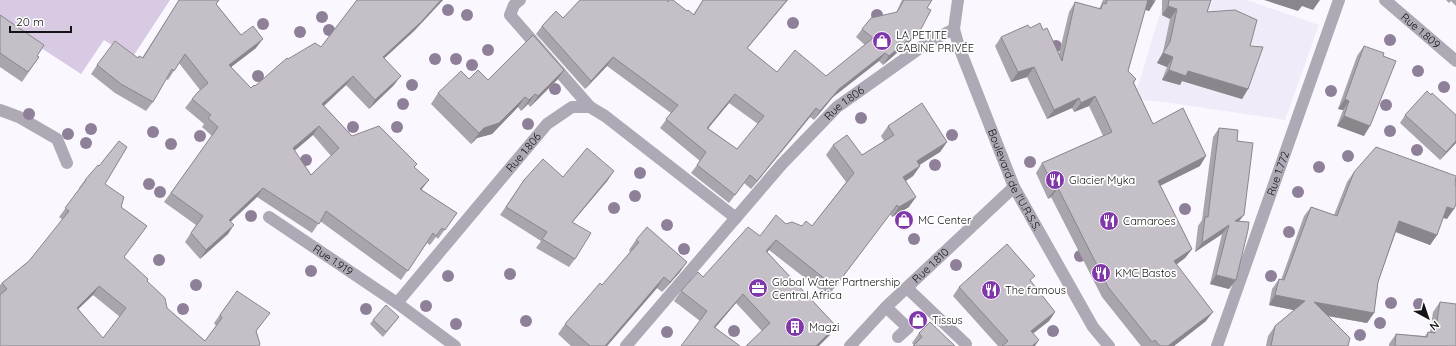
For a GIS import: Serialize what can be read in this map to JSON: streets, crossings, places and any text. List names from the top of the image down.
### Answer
{
  "streets": {
    "street": [
      "Rue 1.809",
      "Rue 1.806",
      "Rue 1.772",
      "Boulevard de l'U.R.S.S.",
      "Rue 1.919",
      "Rue 1.810"
    ]
  },
  "crossings": [
    ["Rue 1.806", "Boulevard de l'U.R.S.S."],
    ["Rue 1.806", "Rue 1.919"],
    ["Boulevard de l'U.R.S.S.", "Rue 1.810"]
  ],
  "places": {
    "shop": ["LA PETITE CABINE PRIVÉE", "MC Center", "Tissus"],
    "restaurant": [
      "Glacier Myka",
      "Camaroes",
      "KMC Bastos",
      "The famous"
    ],
    "office": ["Global Water Partnership Central Africa"],
    "building": ["Magzi"]
  },
  "scale_bar": "20 m",
  "north": "bottom right"
}
